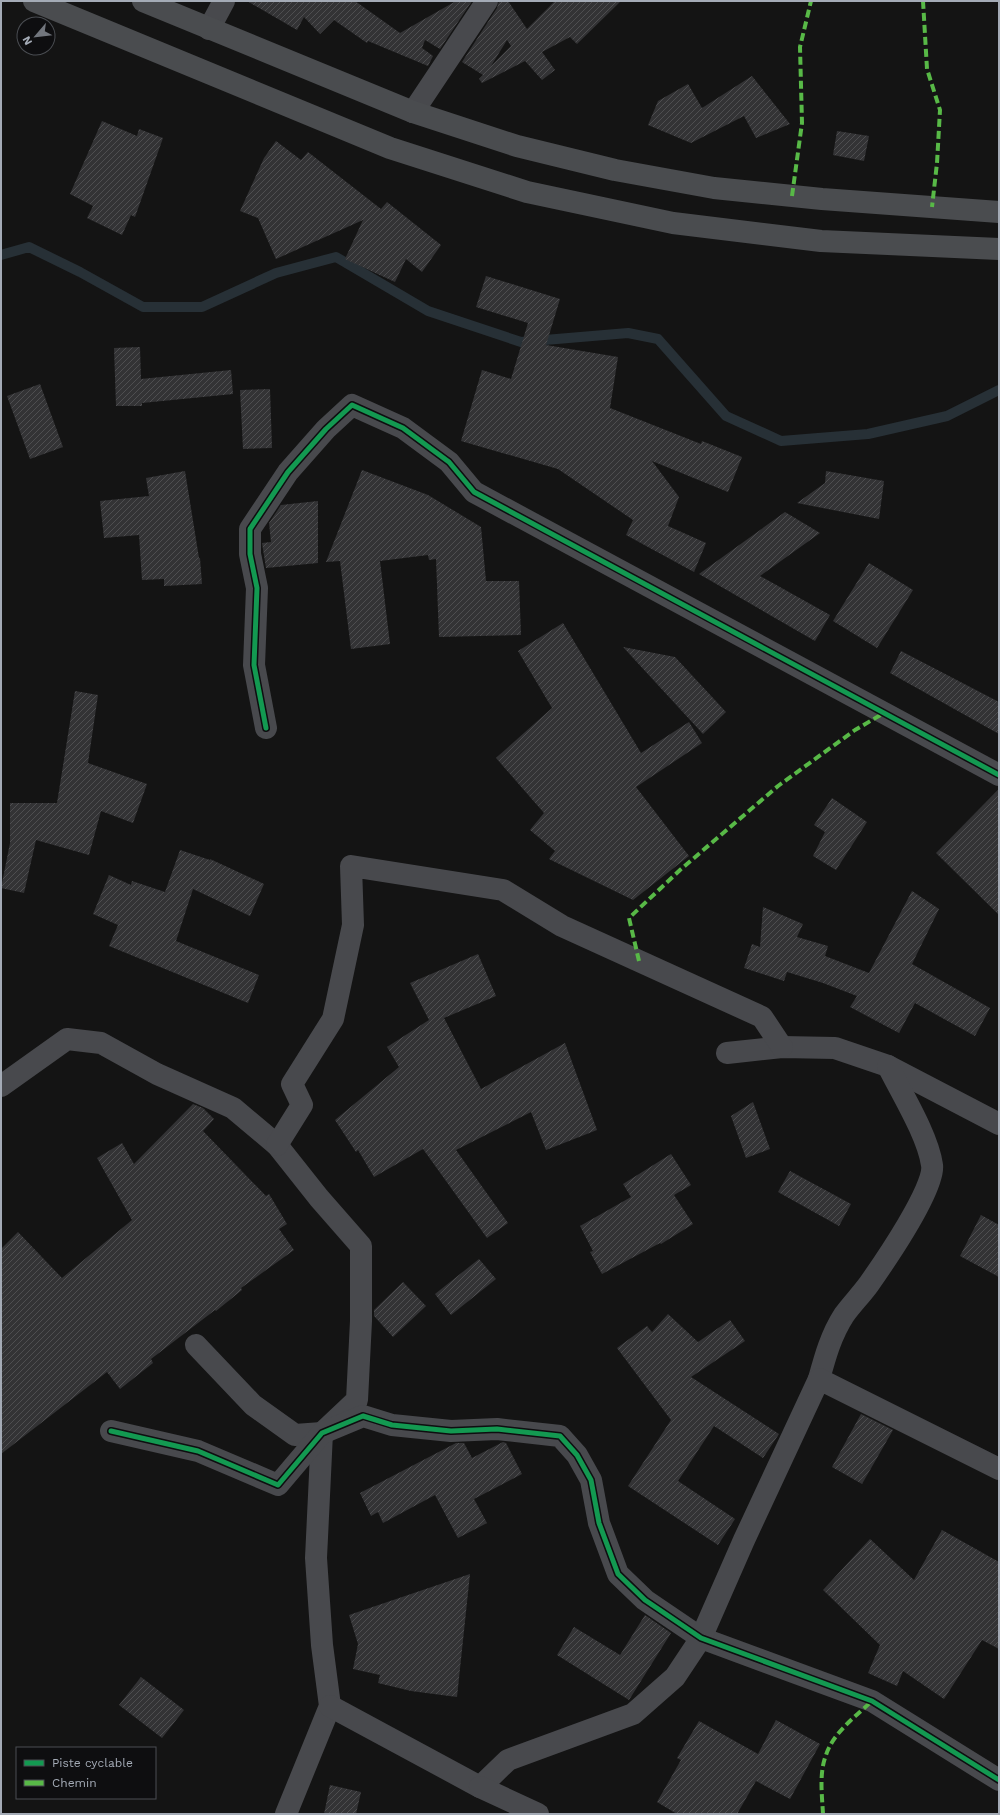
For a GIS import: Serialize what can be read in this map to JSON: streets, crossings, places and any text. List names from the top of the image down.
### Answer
{
  "legend": ["Piste cyclable", "Chemin"],
  "north": "bottom left"
}
